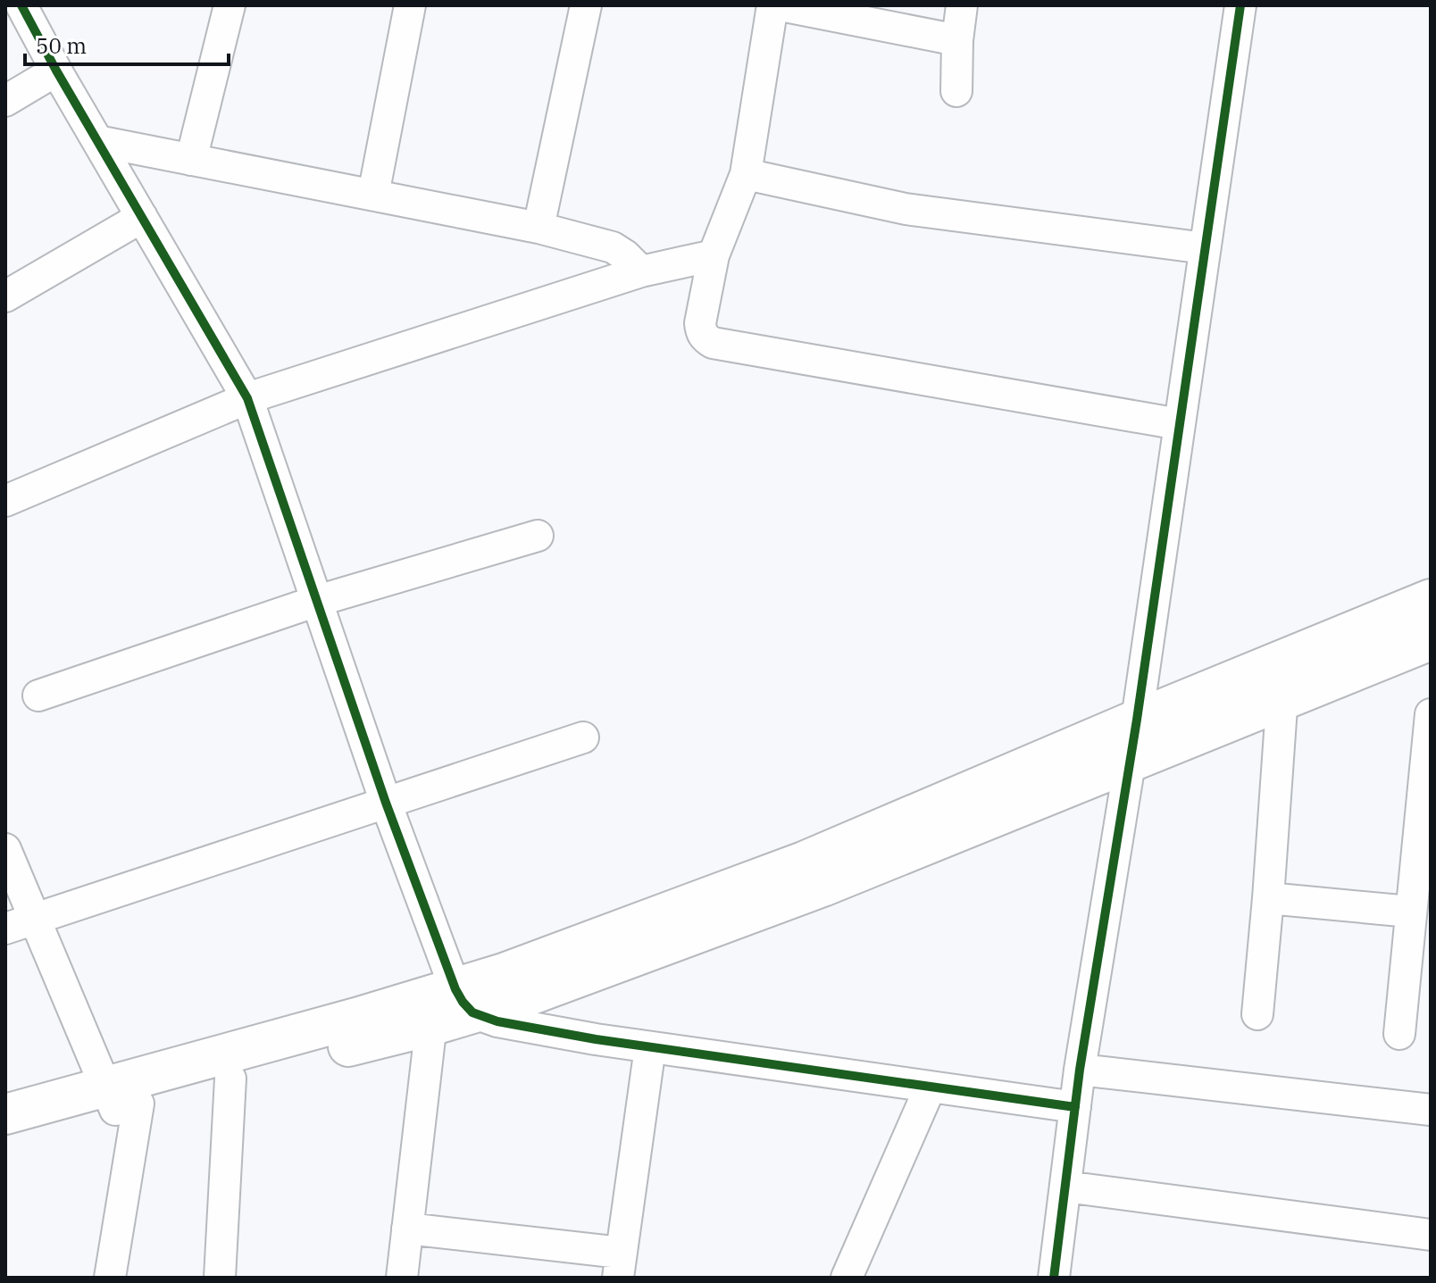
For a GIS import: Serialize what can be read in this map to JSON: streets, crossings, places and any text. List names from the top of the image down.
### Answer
{
  "scale_bar": "50 m"
}
